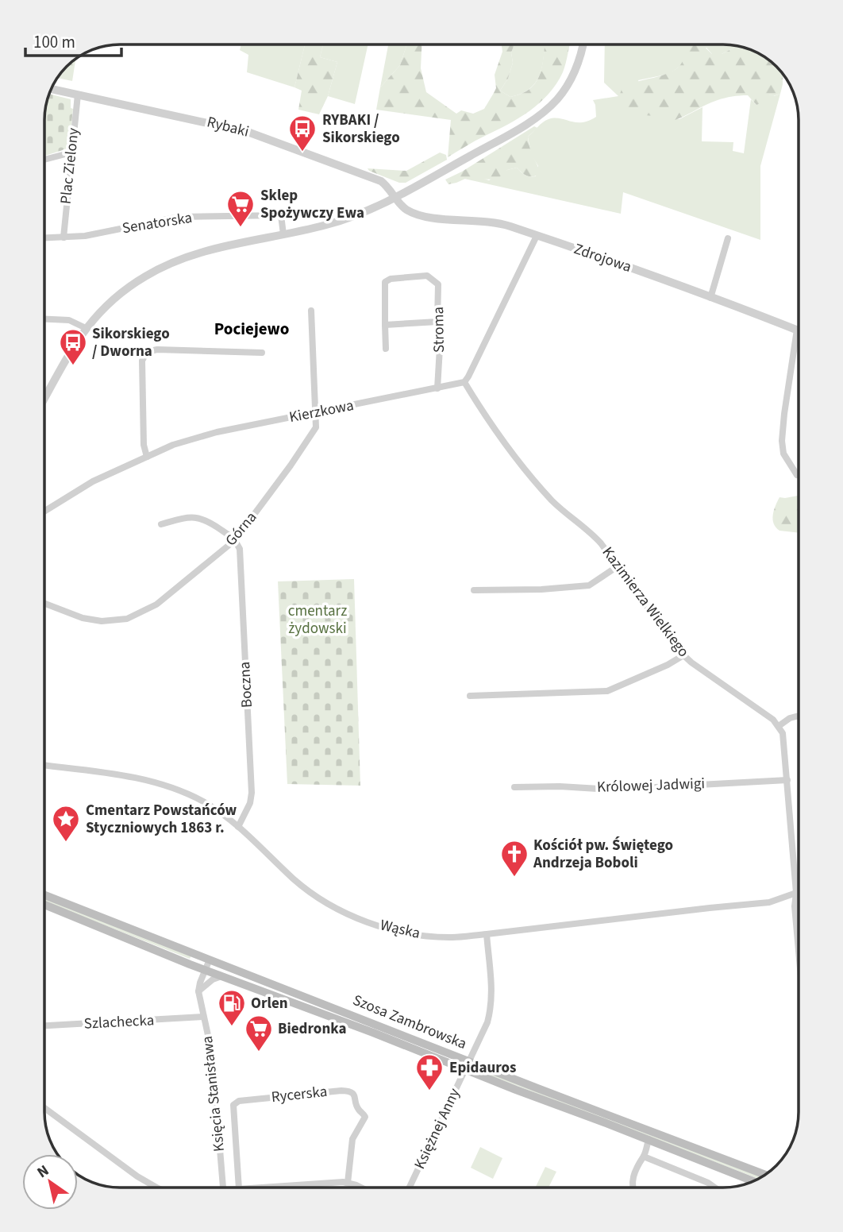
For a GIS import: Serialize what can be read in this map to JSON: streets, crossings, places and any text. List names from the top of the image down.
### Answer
{
  "streets": {
    "main road": ["Szosa Zambrowska"],
    "street": [
      "Rybaki",
      "Plac Zielony",
      "Senatorska",
      "Zdrojowa",
      "Stroma",
      "Kierzkowa",
      "Górna",
      "Kazimierza Wielkiego",
      "Boczna",
      "Królowej Jadwigi",
      "Wąska",
      "Szlachecka",
      "Księcia Stanisława",
      "Rycerska",
      "Księżnej Anny"
    ]
  },
  "crossings": [
    ["Rybaki", "Plac Zielony"],
    ["Rybaki", "Zdrojowa"],
    ["Plac Zielony", "Senatorska"],
    ["Stroma", "Kierzkowa"],
    ["Kierzkowa", "Górna"],
    ["Kierzkowa", "Kazimierza Wielkiego"],
    ["Górna", "Boczna"],
    ["Boczna", "Wąska"],
    ["Wąska", "Księżnej Anny"],
    ["Szlachecka", "Księcia Stanisława"],
    ["Szosa Zambrowska", "Księcia Stanisława"],
    ["Szosa Zambrowska", "Księżnej Anny"]
  ],
  "districts": ["Pociejewo"],
  "parks": ["cmentarz żydowski"],
  "places": {
    "bus stop": ["RYBAKI / Sikorskiego", "Sikorskiego / Dworna"],
    "supermarket": ["Sklep Spożywczy Ewa", "Biedronka"],
    "place": ["Cmentarz Powstańców Styczniowych 1863 r."],
    "church": ["Kościół pw. Świętego Andrzeja Boboli"],
    "fuel station": ["Orlen"],
    "pharmacy": ["Epidauros"]
  },
  "scale_bar": "100 m",
  "north": "top left"
}
